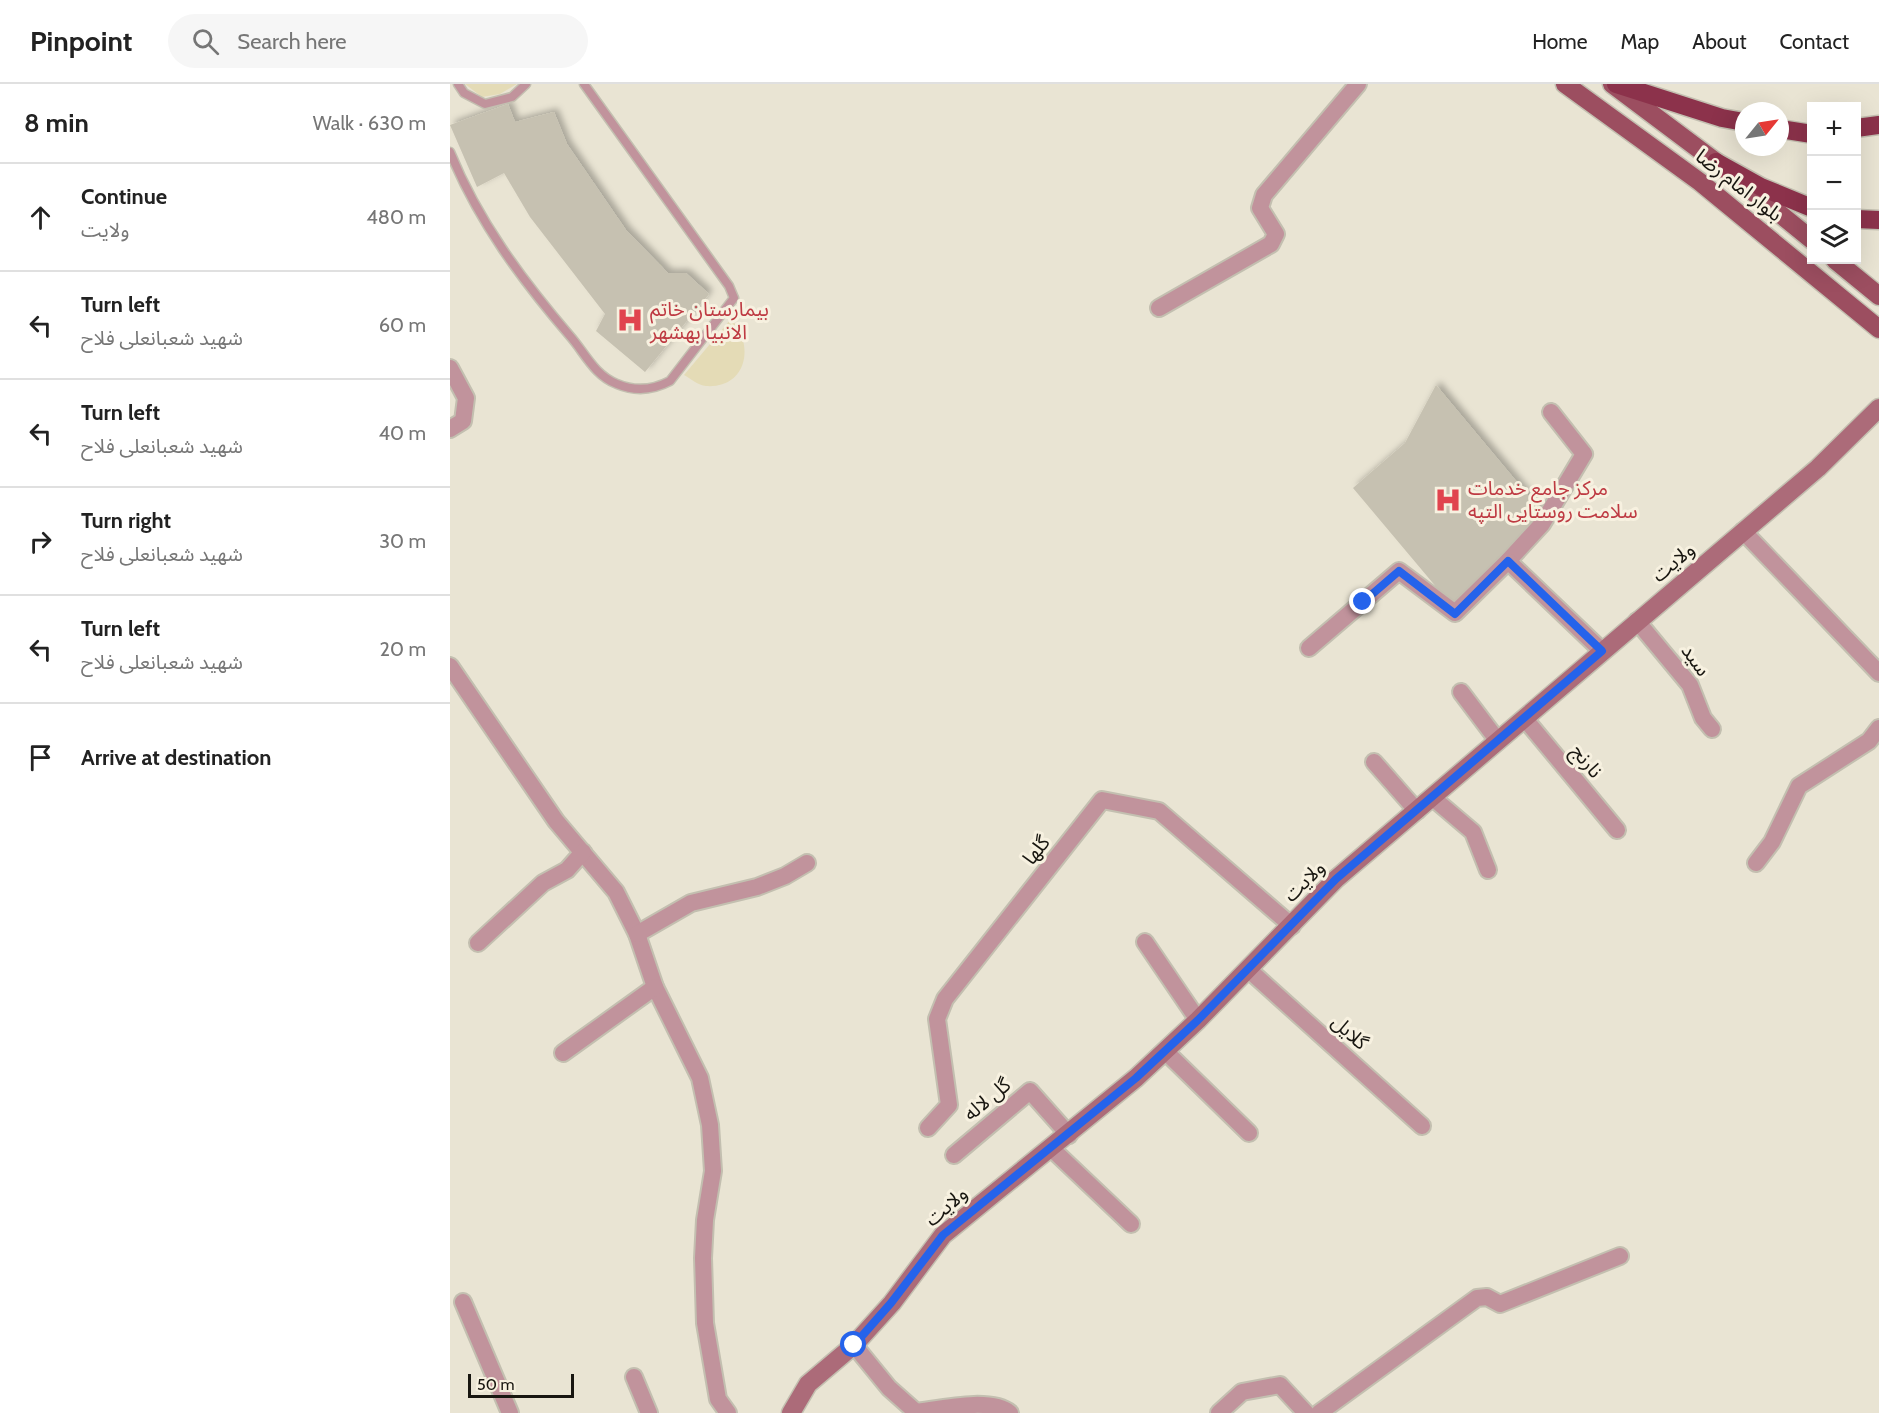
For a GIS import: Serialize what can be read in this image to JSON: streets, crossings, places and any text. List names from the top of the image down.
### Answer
{
  "streets": {
    "main road": ["بلوار امام رضا"],
    "street": [
      "ولایت",
      "سید",
      "نارنج",
      "گلها",
      "گلایل",
      "گل لاله"
    ]
  },
  "crossings": [
    ["ولایت", "سید"],
    ["ولایت", "نارنج"],
    ["ولایت", "گلها"],
    ["ولایت", "گلایل"],
    ["ولایت", "گل لاله"]
  ],
  "places": {
    "hospital": ["بیمارستان خاتم الانبیا بهشهر", "مرکز جامع خدمات سلامت روستایی التپه"]
  },
  "scale_bar": "50 m",
  "north": "top right",
  "page": {
    "header": "Pinpoint",
    "search": "Search here",
    "nav": [
      "Home",
      "Map",
      "About",
      "Contact"
    ],
    "heading": ["8 min", "Walk · 630 m"],
    "map_buttons": ["+", "−"],
    "list": [
      ["Continue", "ولایت", "480 m"],
      ["Turn left", "شهید شعبانعلی فلاح", "60 m"],
      ["Turn left", "شهید شعبانعلی فلاح", "40 m"],
      ["Turn right", "شهید شعبانعلی فلاح", "30 m"],
      ["Turn left", "شهید شعبانعلی فلاح", "20 m"],
      "Arrive at destination"
    ],
    "scale": "50 m"
  }
}
